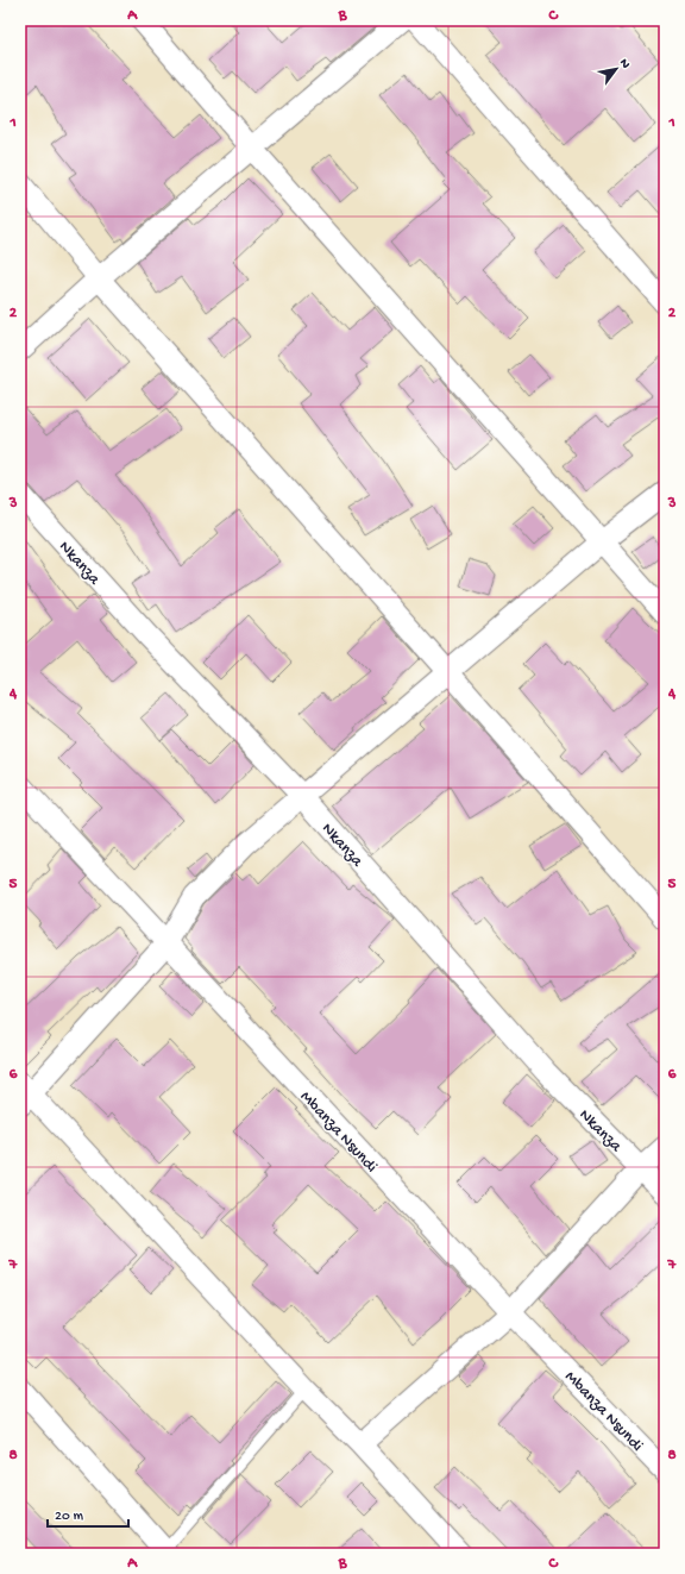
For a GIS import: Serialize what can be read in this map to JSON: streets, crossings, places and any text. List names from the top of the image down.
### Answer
{
  "streets": {
    "street": ["Nkanza", "Mbanza Nsundi"]
  },
  "scale_bar": "20 m",
  "north": "top right",
  "grid": {
    "columns": ["A", "B", "C"],
    "rows": [
      "1",
      "2",
      "3",
      "4",
      "5",
      "6",
      "7",
      "8"
    ]
  }
}
